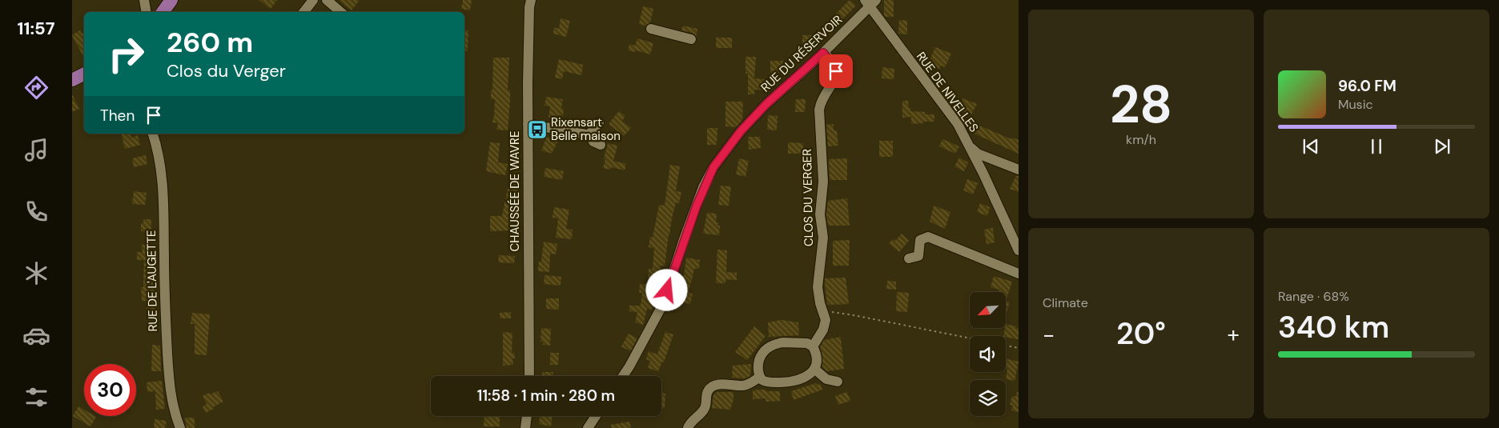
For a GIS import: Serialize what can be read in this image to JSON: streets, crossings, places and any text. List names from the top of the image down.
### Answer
{
  "streets": {
    "street": [
      "RUE DU RÉSERVOIR",
      "RUE DE NIVELLES",
      "CHAUSSÉE DE WAVRE",
      "CLOS DU VERGER",
      "RUE DE L'AUGETTE"
    ]
  },
  "crossings": [
    ["RUE DU RÉSERVOIR", "RUE DE NIVELLES"],
    ["RUE DU RÉSERVOIR", "CLOS DU VERGER"]
  ],
  "places": {
    "bus stop": ["Rixensart Belle maison"]
  },
  "north": "bottom left",
  "page": {
    "tabs": "11:57",
    "tile": [
      ["28", "km/h"],
      "Climate",
      ["Range · 68%", "340 km"]
    ],
    "turn": ["260 m", "Clos du Verger"],
    "song": ["96.0 FM", "Music"],
    "then": "Then",
    "heat": ["−", "20°", "+"],
    "limit": "30",
    "trip": "11:58 · 1 min · 280 m"
  }
}
